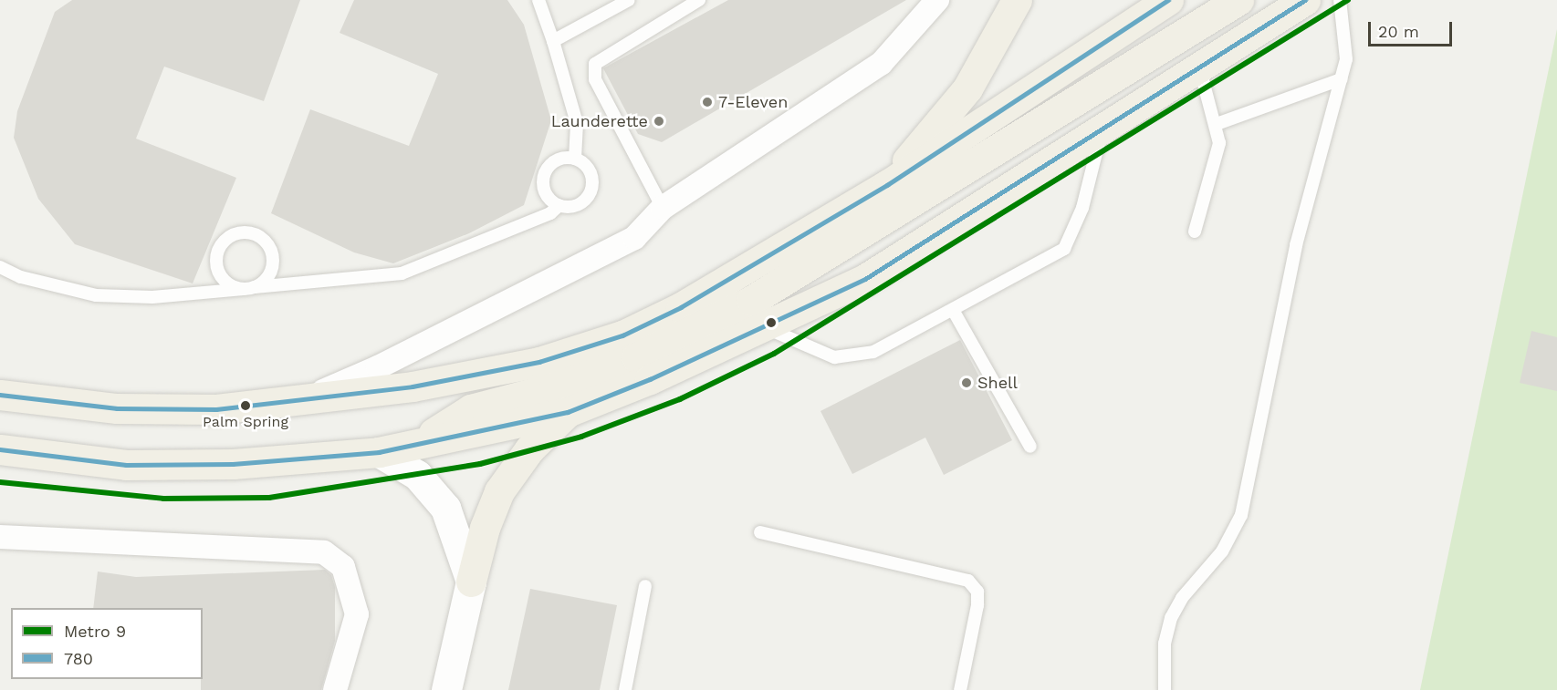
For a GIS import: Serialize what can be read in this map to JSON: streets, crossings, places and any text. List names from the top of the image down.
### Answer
{
  "places": [
    "7-Eleven",
    "Launderette",
    "Shell",
    "Palm Spring"
  ],
  "lines": ["metro line 9", "transit line 780"],
  "legend": ["Metro 9", "780"],
  "scale_bar": "20 m"
}
